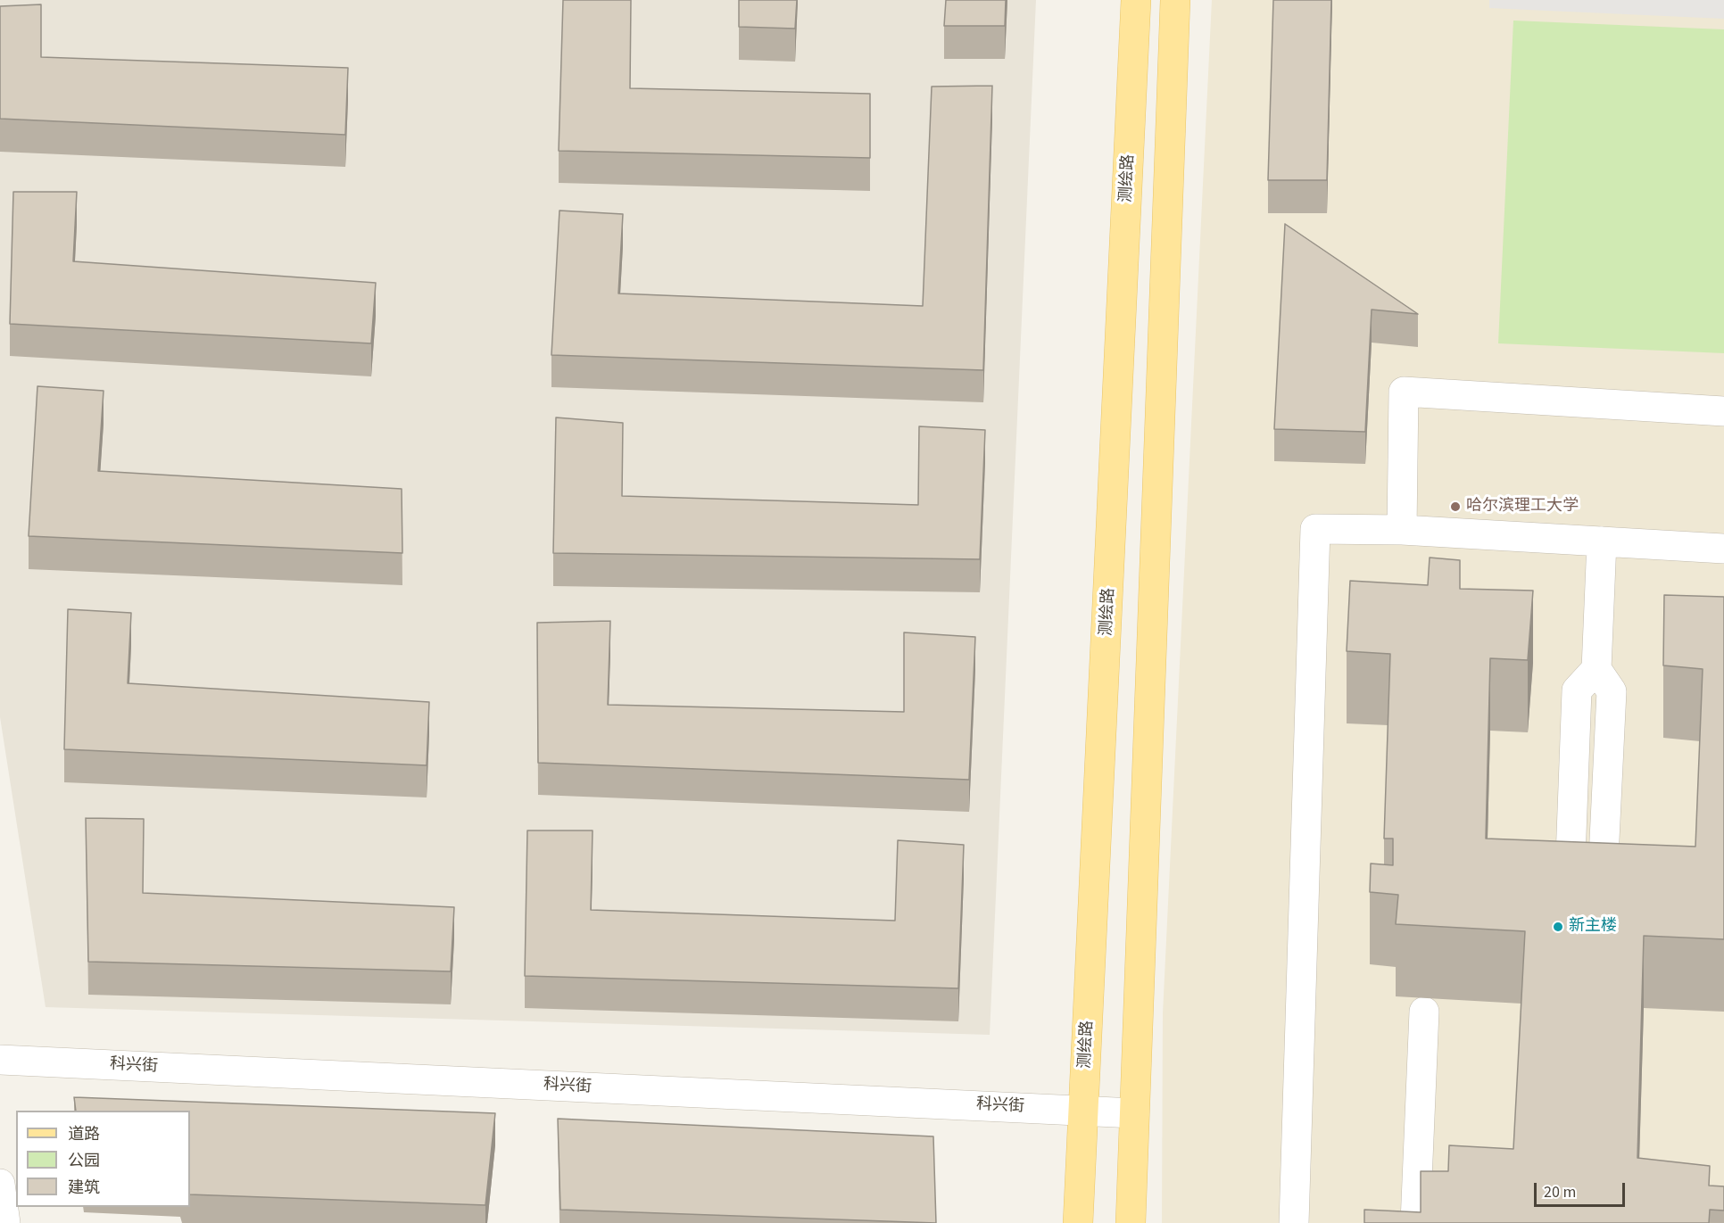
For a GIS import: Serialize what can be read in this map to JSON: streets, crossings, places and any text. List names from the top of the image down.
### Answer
{
  "streets": {
    "main road": ["测绘路"],
    "street": ["科兴街"]
  },
  "crossings": [
    ["测绘路", "科兴街"]
  ],
  "places": ["哈尔滨理工大学", "新主楼"],
  "legend": ["道路", "公园", "建筑"],
  "scale_bar": "20 m"
}
